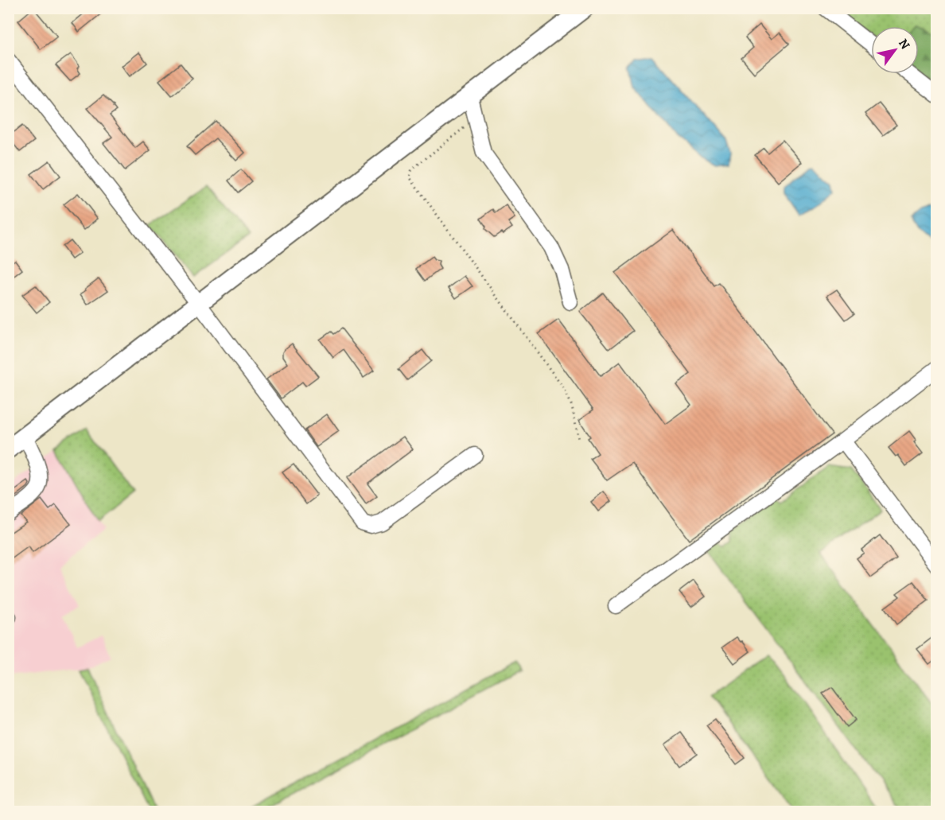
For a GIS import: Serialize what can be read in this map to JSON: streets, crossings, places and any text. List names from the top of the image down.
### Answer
{
  "north": "top right"
}
